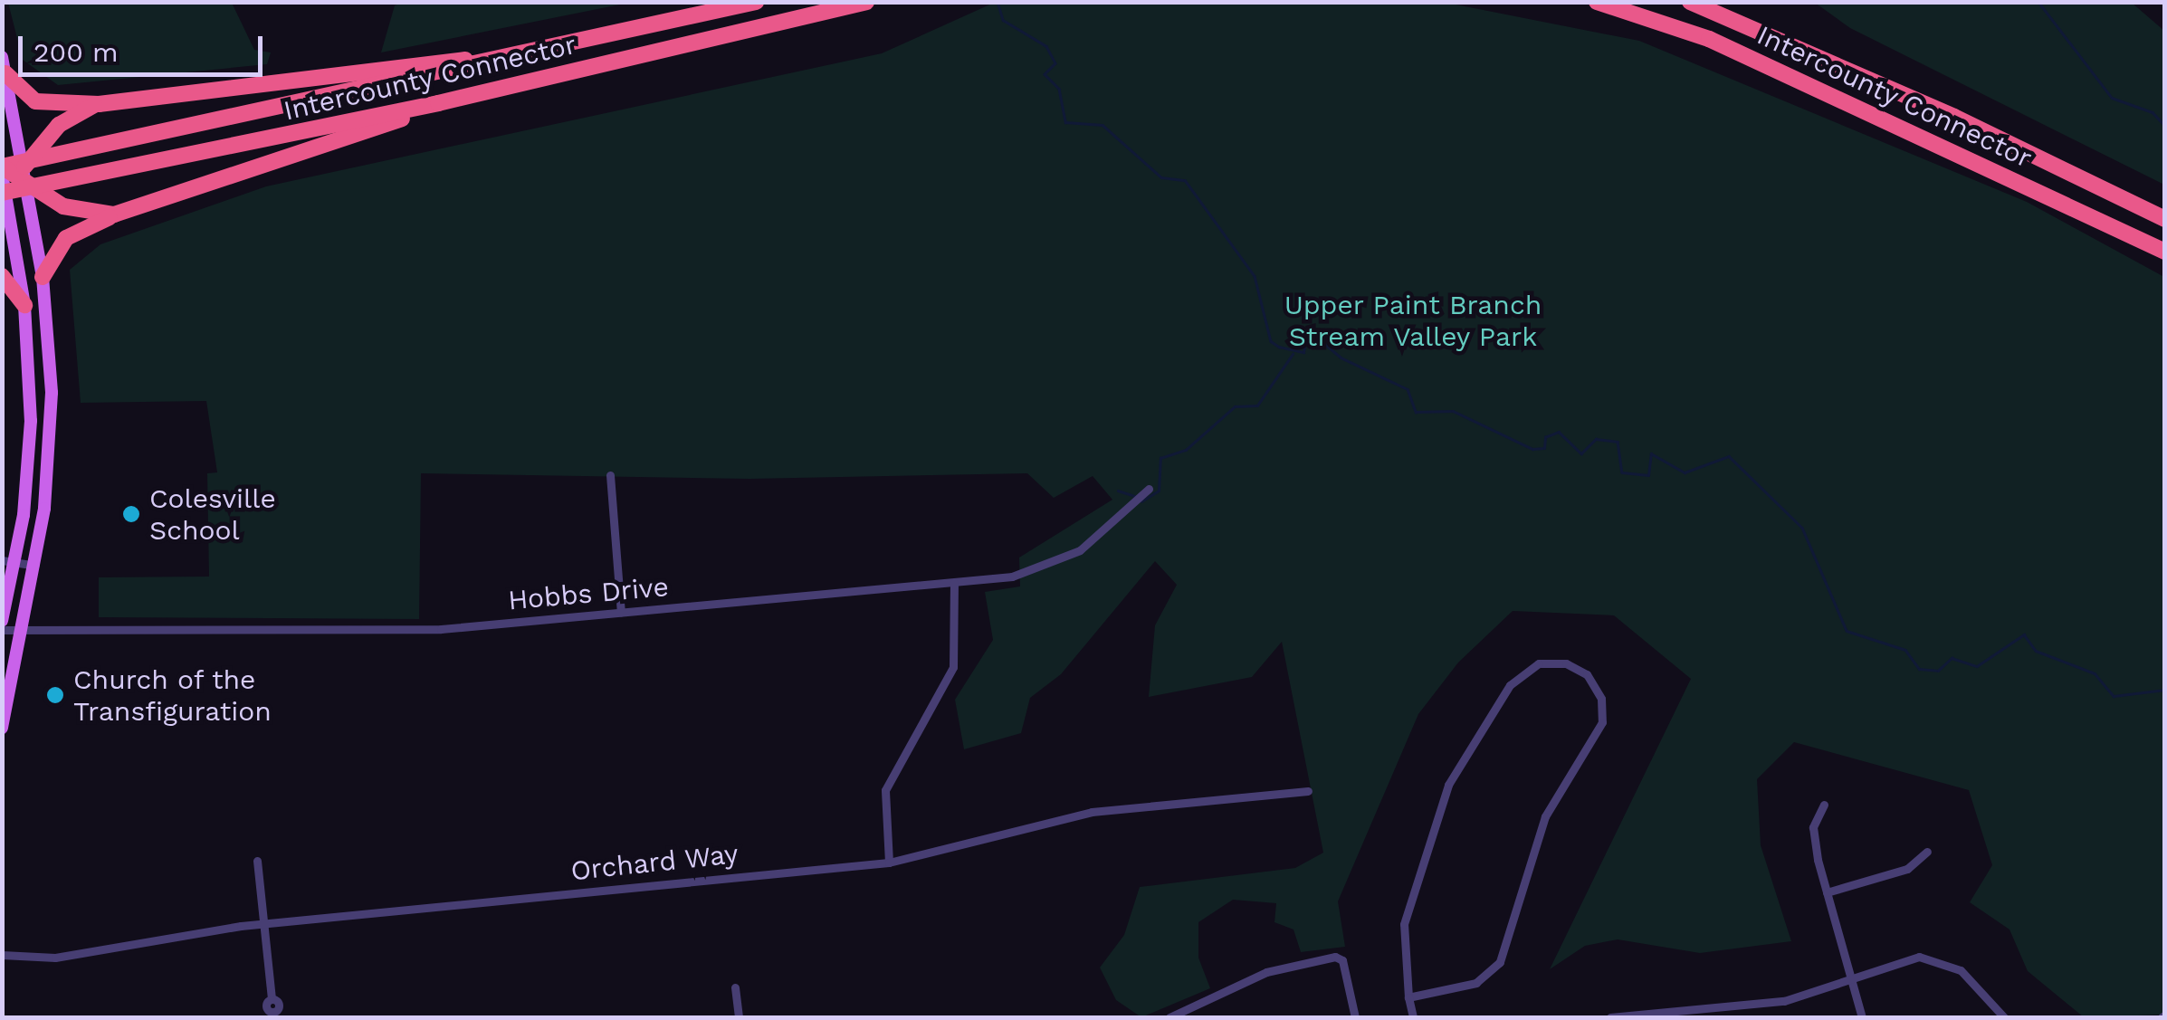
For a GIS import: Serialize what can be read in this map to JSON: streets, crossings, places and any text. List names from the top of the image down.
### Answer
{
  "streets": {
    "highway": ["Intercounty Connector"],
    "street": ["Hobbs Drive", "Orchard Way"]
  },
  "parks": ["Upper Paint Branch Stream Valley Park"],
  "places": ["Colesville School", "Church of the Transfiguration"],
  "scale_bar": "200 m"
}
